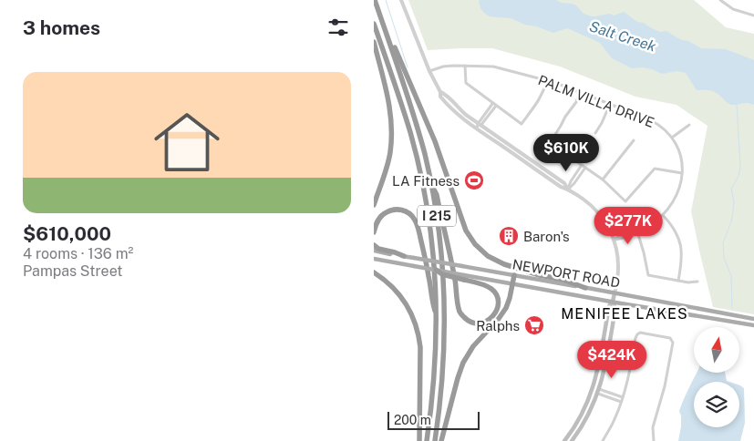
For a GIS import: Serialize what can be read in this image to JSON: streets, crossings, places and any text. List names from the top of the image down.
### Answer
{
  "streets": {
    "highway": ["I 215"],
    "main road": ["NEWPORT ROAD"],
    "street": ["PALM VILLA DRIVE"]
  },
  "districts": ["MENIFEE LAKES"],
  "water": ["Salt Creek"],
  "places": {
    "sports": ["LA Fitness"],
    "building": ["Baron's"],
    "supermarket": ["Ralphs"]
  },
  "scale_bar": "200 m",
  "north": "top",
  "page": {
    "heading": "3 homes",
    "list": [
      {
        "name": "$610,000",
        "note": "4 rooms · 136 m² · Pampas Street"
      }
    ],
    "price": ["$610K", "$277K", "$424K"],
    "scale": "200 m"
  }
}
